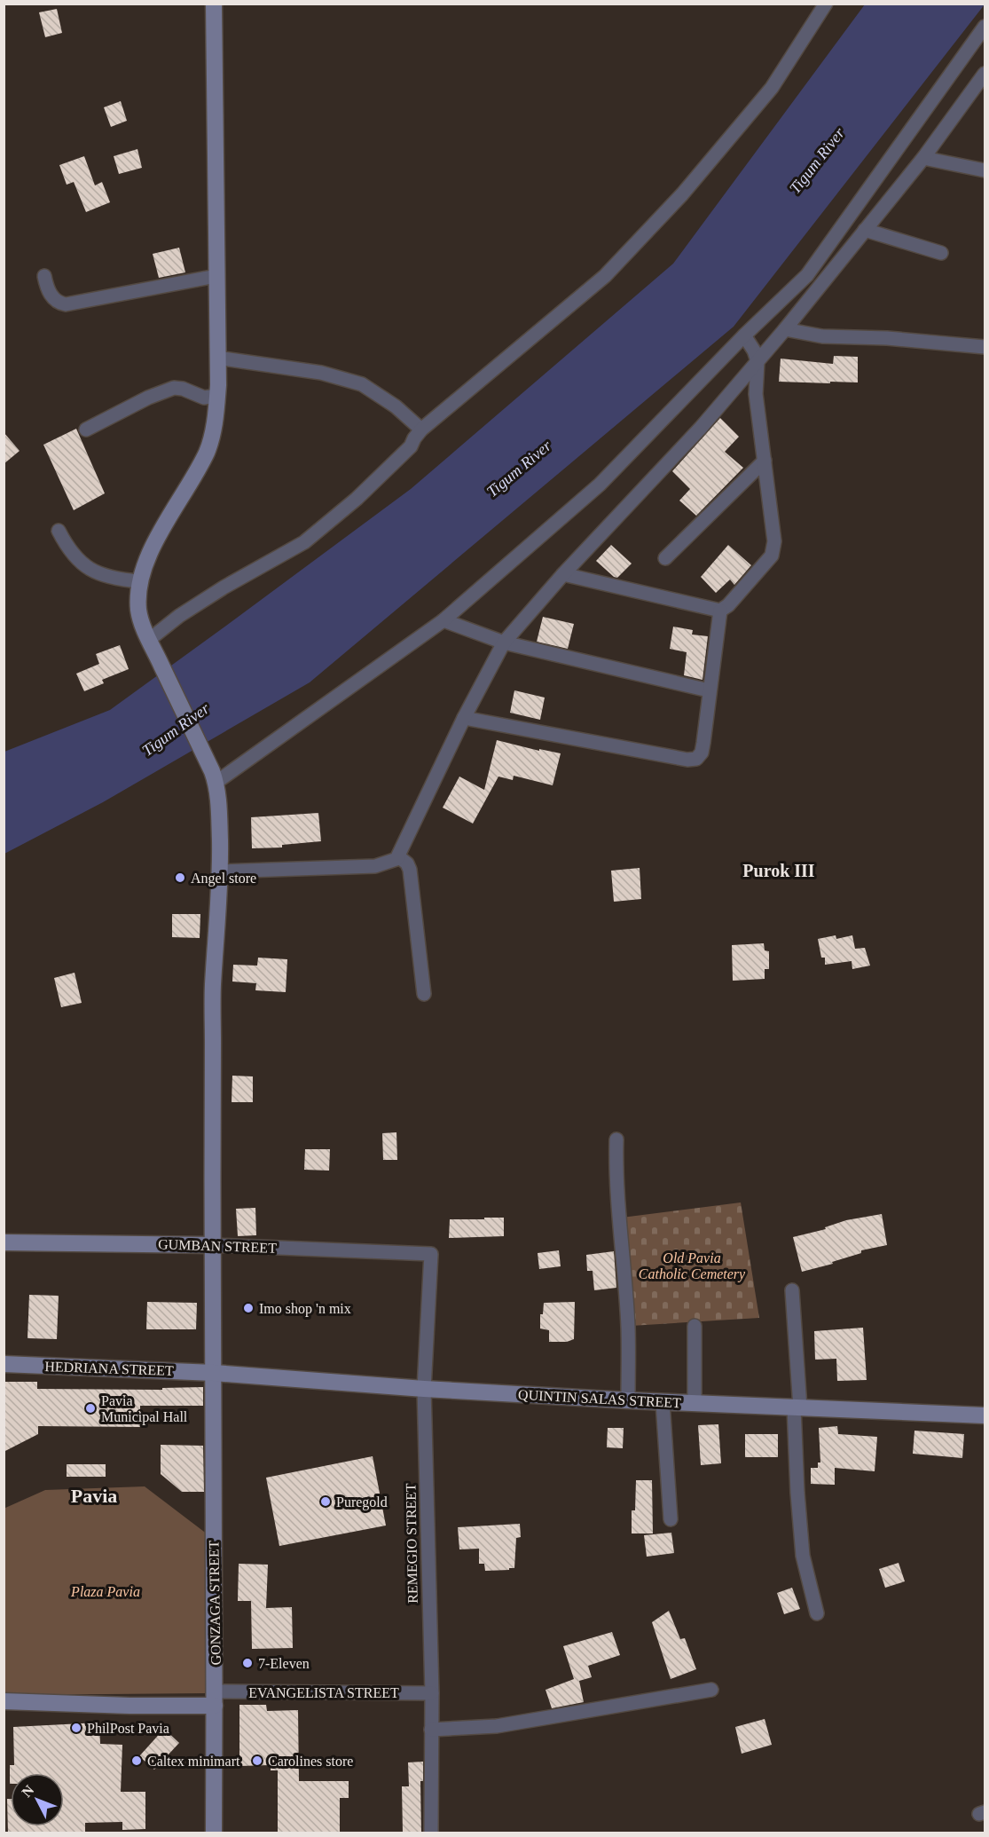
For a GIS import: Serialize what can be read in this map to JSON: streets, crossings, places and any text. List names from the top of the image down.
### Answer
{
  "streets": {
    "main road": [
      "GUMBAN STREET",
      "HEDRIANA STREET",
      "QUINTIN SALAS STREET",
      "GONZAGA STREET",
      "EVANGELISTA STREET"
    ],
    "street": ["REMEGIO STREET"]
  },
  "crossings": [
    ["GUMBAN STREET", "REMEGIO STREET"],
    ["GUMBAN STREET", "GONZAGA STREET"],
    ["HEDRIANA STREET", "QUINTIN SALAS STREET"],
    ["HEDRIANA STREET", "GONZAGA STREET"],
    ["QUINTIN SALAS STREET", "REMEGIO STREET"],
    ["QUINTIN SALAS STREET", "GONZAGA STREET"],
    ["REMEGIO STREET", "EVANGELISTA STREET"],
    ["GONZAGA STREET", "EVANGELISTA STREET"]
  ],
  "districts": ["Purok III", "Pavia"],
  "water": ["Tigum River"],
  "parks": ["Old Pavia Catholic Cemetery", "Plaza Pavia"],
  "places": [
    "Angel store",
    "Imo shop 'n mix",
    "Pavia Municipal Hall",
    "Puregold",
    "7-Eleven",
    "PhilPost Pavia",
    "Caltex minimart",
    "Carolines store"
  ],
  "north": "top left"
}
